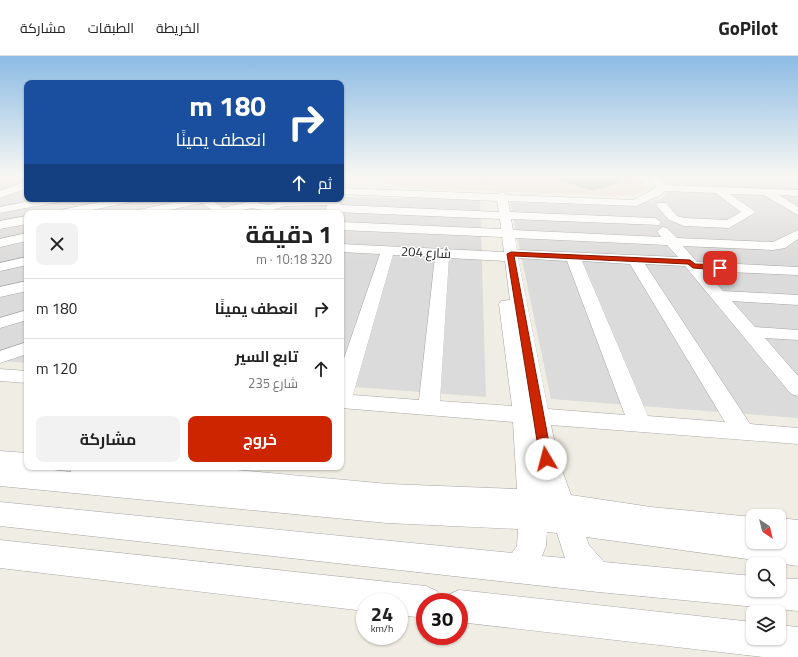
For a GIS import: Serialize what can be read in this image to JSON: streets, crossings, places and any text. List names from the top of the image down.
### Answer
{
  "streets": {
    "street": ["شارع 204"]
  },
  "north": "bottom right",
  "page": {
    "header": "GoPilot",
    "nav": ["الخريطة", "الطبقات", "مشاركة"],
    "turn": ["180 m", "انعطف يمينًا"],
    "then": "ثم",
    "heading": ["1 دقيقة", "320 m · 10:18"],
    "list": [
      {
        "name": "انعطف يمينًا",
        "value": "180 m"
      },
      {
        "name": "تابع السير",
        "note": "شارع 235",
        "value": "120 m"
      }
    ],
    "buttons": ["خروج", "مشاركة"],
    "speed": "24 km/h",
    "limit": "30"
  }
}
